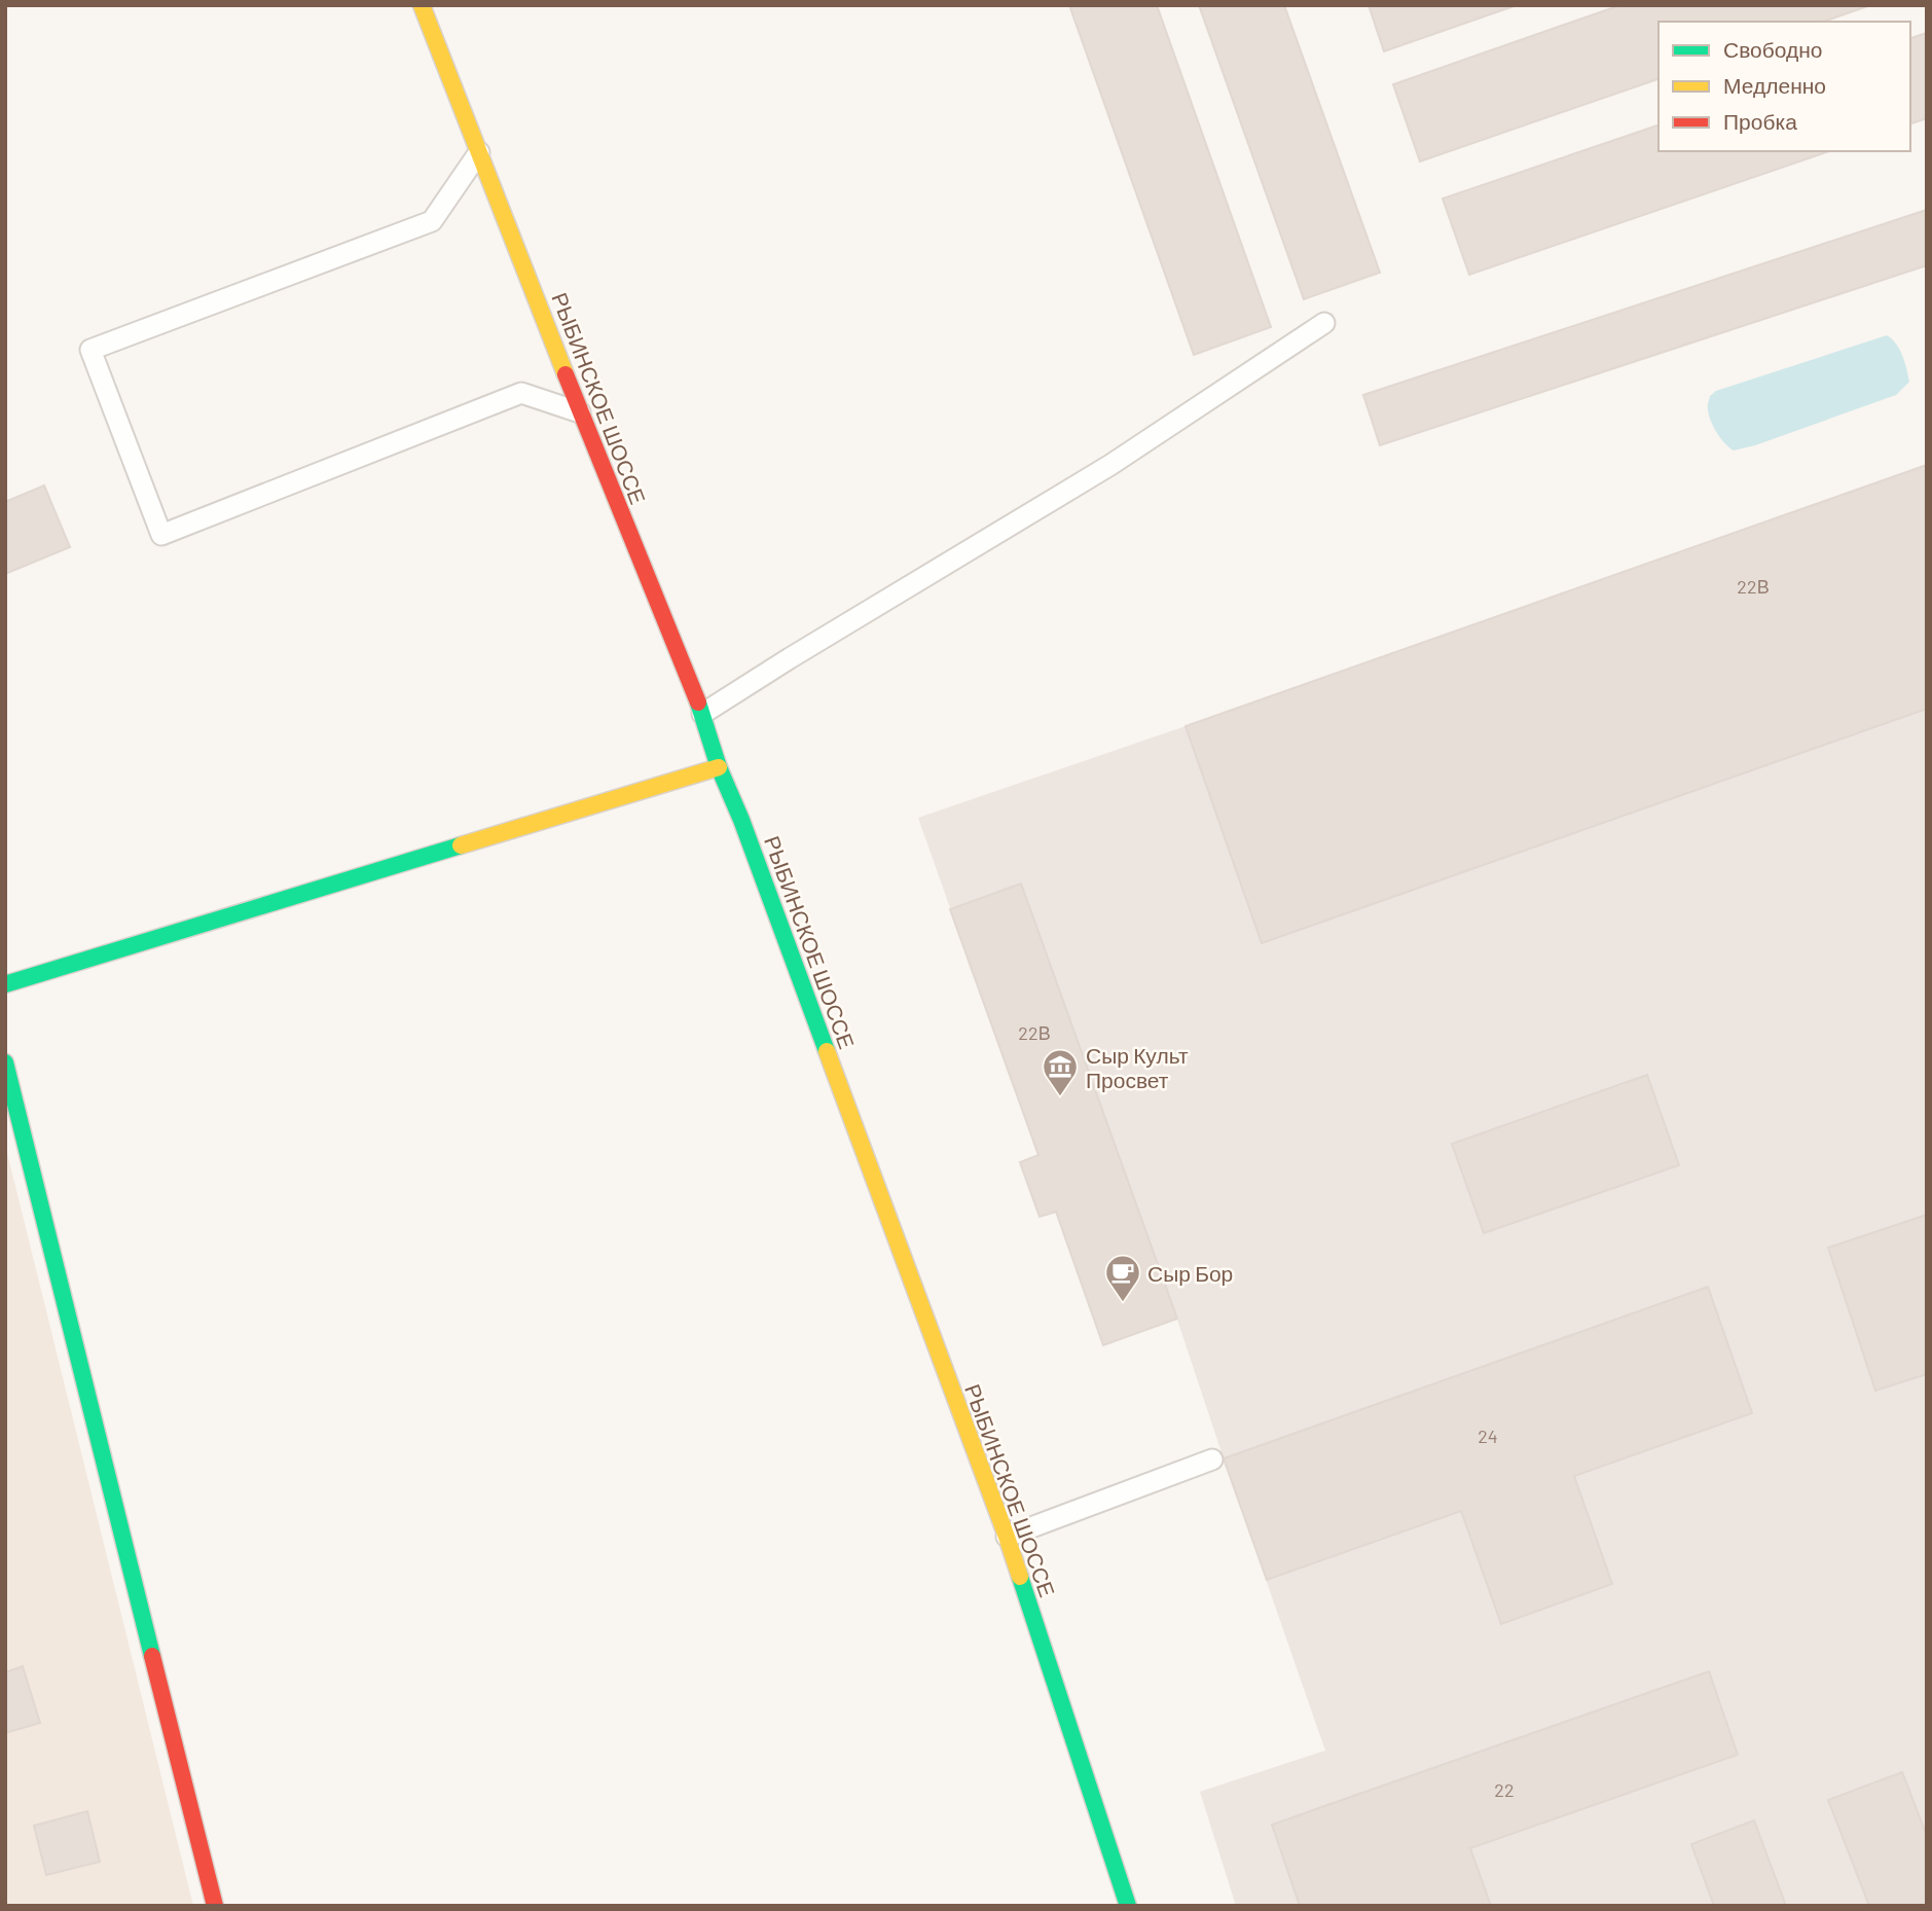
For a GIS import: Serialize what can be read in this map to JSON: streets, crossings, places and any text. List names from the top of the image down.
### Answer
{
  "streets": {
    "main road": ["РЫБИНСКОЕ ШОССЕ"]
  },
  "places": {
    "museum": ["Сыр Культ Просвет"],
    "cafe": ["Сыр Бор"]
  },
  "house_numbers": [
    "22В",
    "22В",
    "24",
    "22"
  ],
  "legend": ["Свободно", "Медленно", "Пробка"]
}
